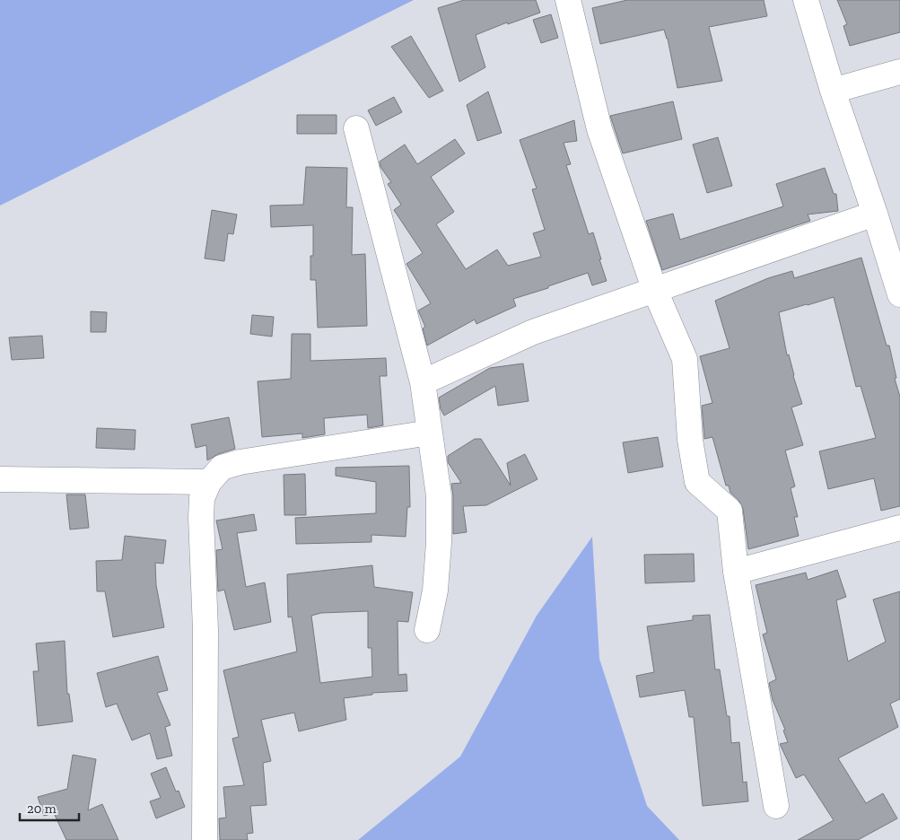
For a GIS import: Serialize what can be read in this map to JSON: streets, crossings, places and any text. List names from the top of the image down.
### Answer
{
  "scale_bar": "20 m"
}
